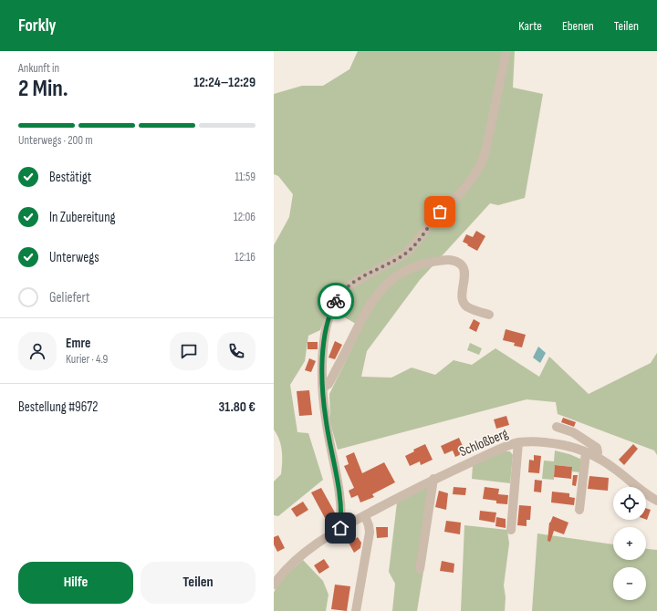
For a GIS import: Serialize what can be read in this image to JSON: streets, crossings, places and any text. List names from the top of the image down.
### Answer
{
  "streets": {
    "street": ["Schloßberg"]
  },
  "page": {
    "header": "Forkly",
    "nav": ["Karte", "Ebenen", "Teilen"],
    "heading": ["2 Min.", "Ankunft in", "12:24–12:29"],
    "panel": [
      "Emre",
      "Kurier · 4.9",
      "Bestellung #9672",
      "31.80 €"
    ],
    "bar": "Unterwegs · 200 m",
    "list": [
      ["Bestätigt", "11:59"],
      ["In Zubereitung", "12:06"],
      ["Unterwegs", "12:16"],
      "Geliefert"
    ],
    "map_buttons": ["+", "−"],
    "buttons": ["Hilfe", "Teilen"]
  }
}
